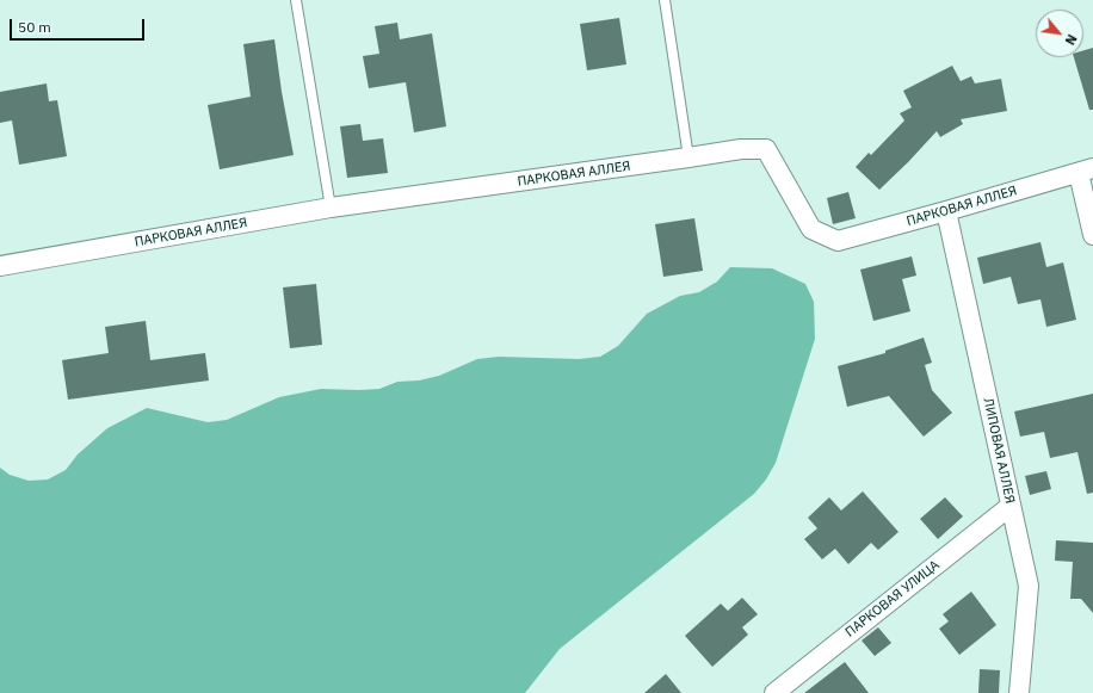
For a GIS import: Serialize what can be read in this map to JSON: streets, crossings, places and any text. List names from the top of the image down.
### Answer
{
  "streets": {
    "street": ["ПАРКОВАЯ АЛЛЕЯ", "ЛИПОВАЯ АЛЛЕЯ", "ПАРКОВАЯ УЛИЦА"]
  },
  "crossings": [
    ["ПАРКОВАЯ АЛЛЕЯ", "ЛИПОВАЯ АЛЛЕЯ"],
    ["ЛИПОВАЯ АЛЛЕЯ", "ПАРКОВАЯ УЛИЦА"]
  ],
  "scale_bar": "50 m",
  "north": "bottom right"
}
